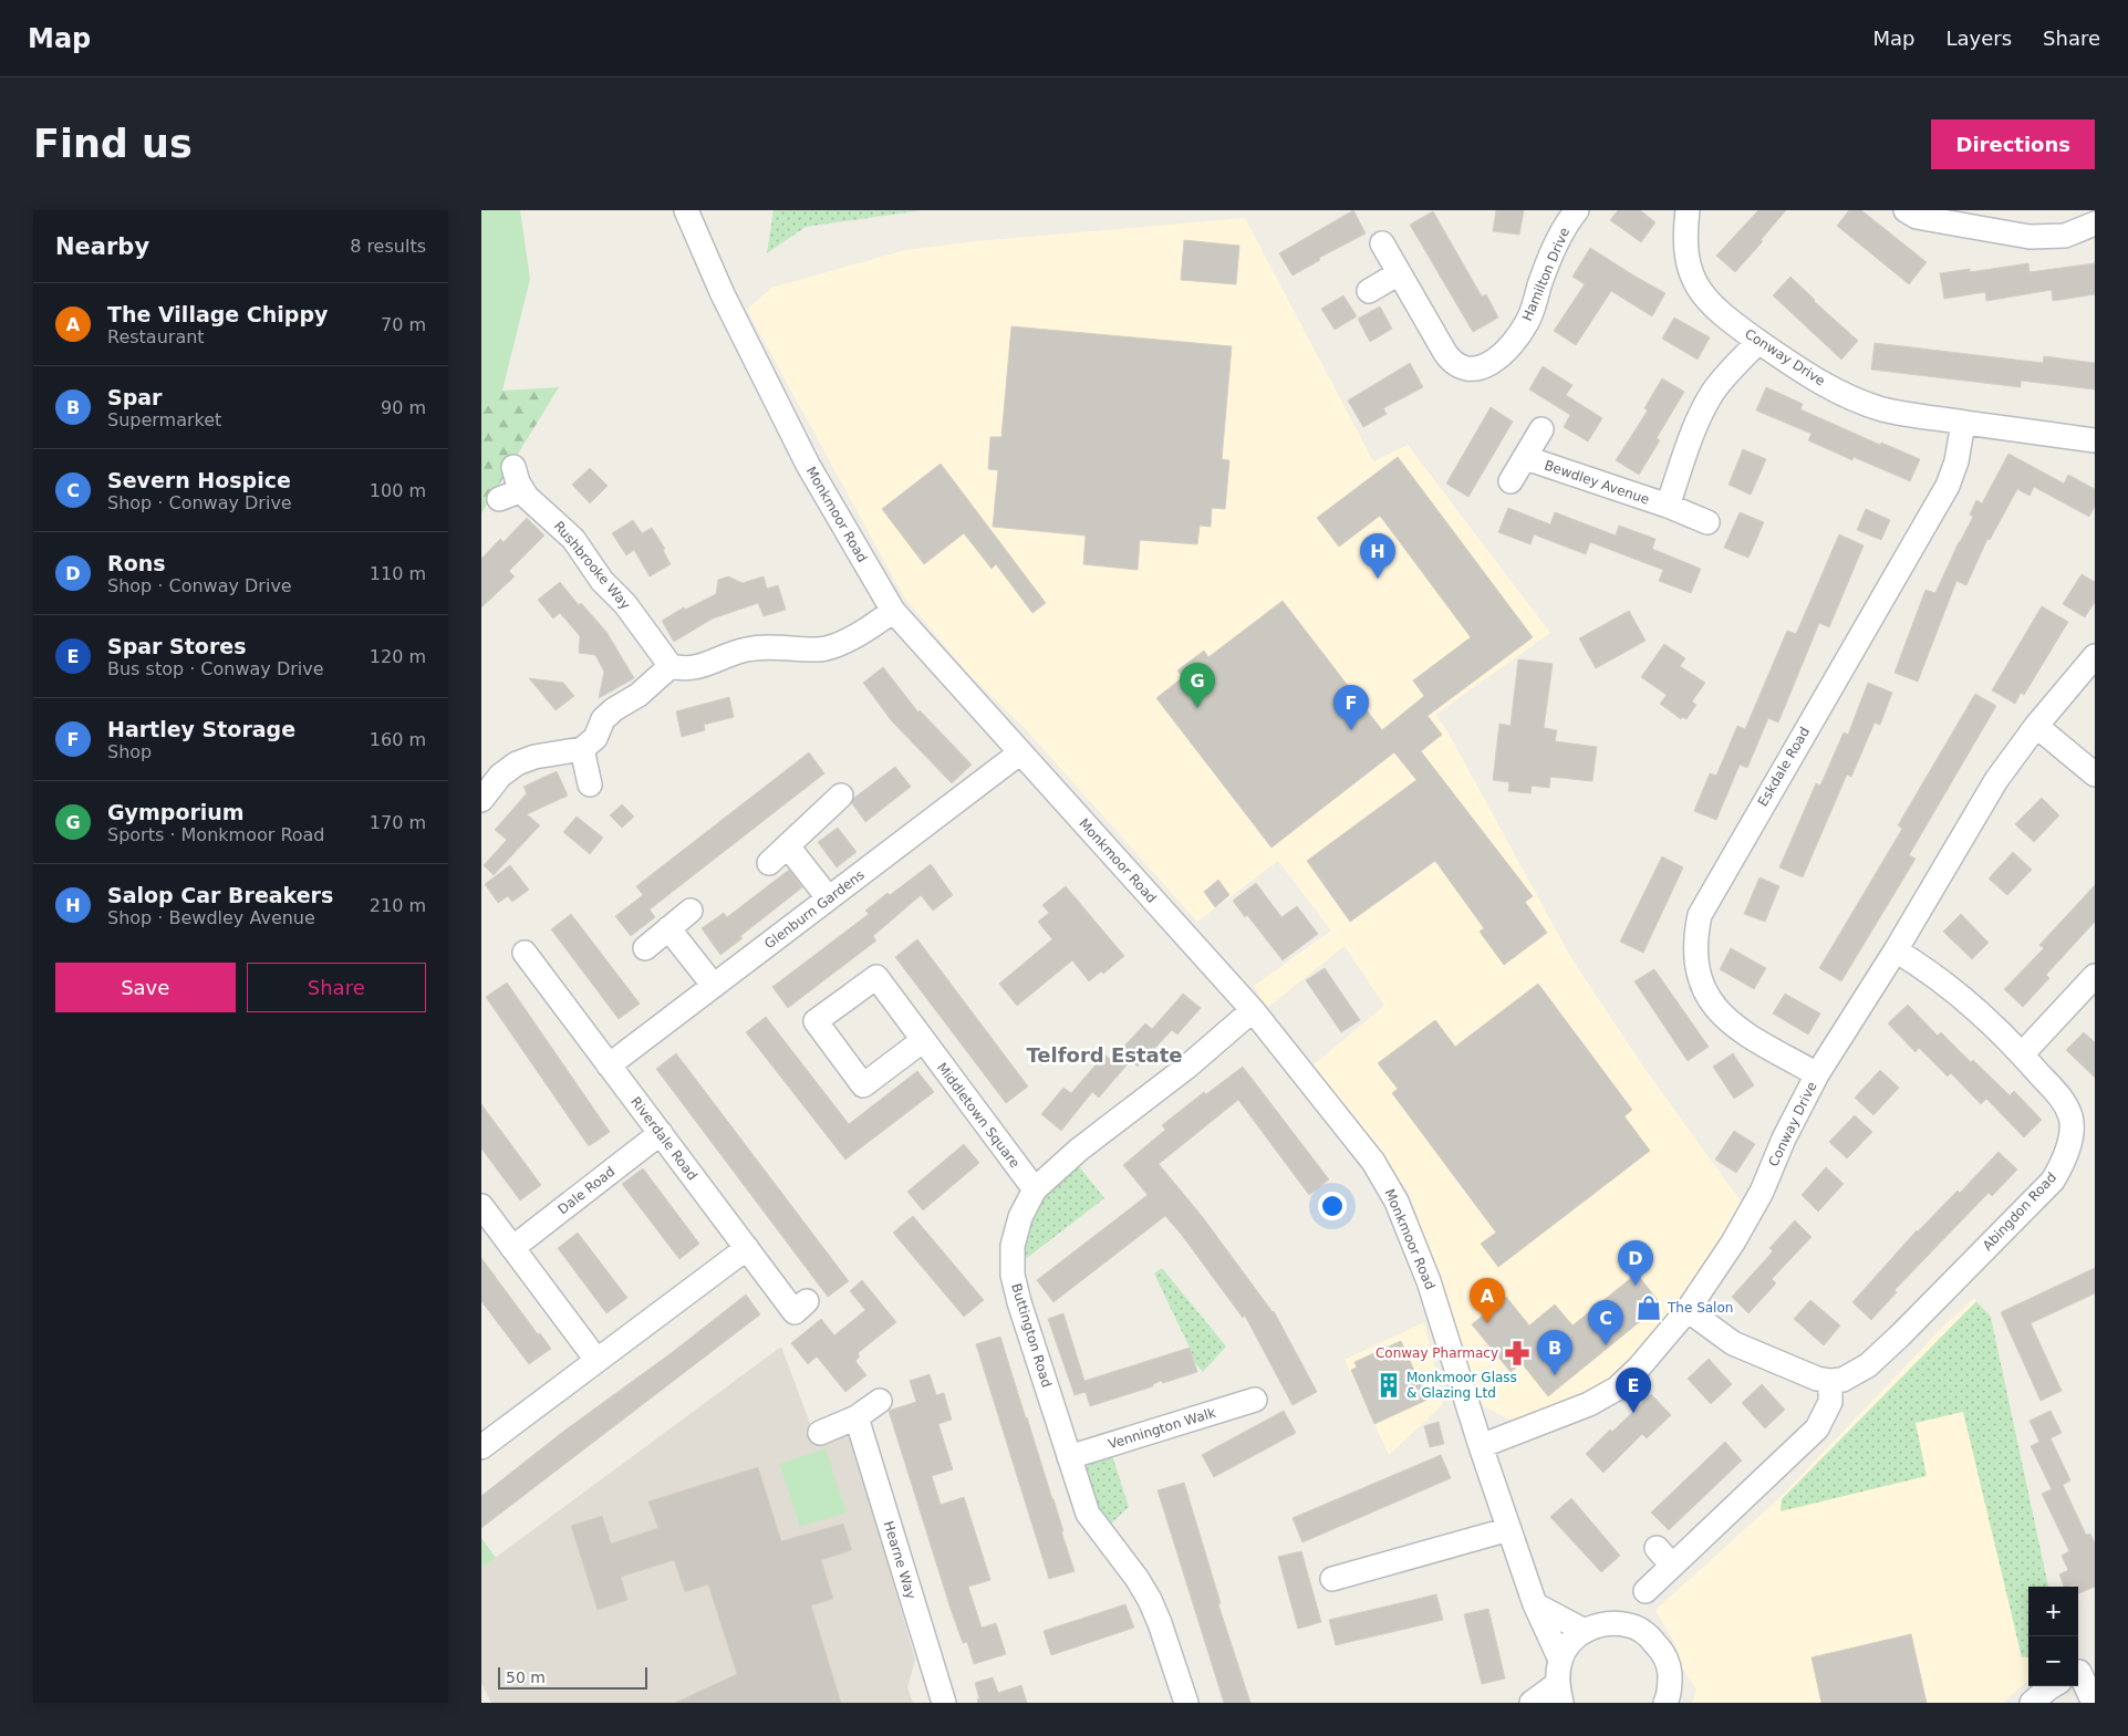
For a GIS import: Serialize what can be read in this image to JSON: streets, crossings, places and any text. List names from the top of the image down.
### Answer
{
  "streets": {
    "street": [
      "Hamilton Drive",
      "Conway Drive",
      "Bewdley Avenue",
      "Monkmoor Road",
      "Rushbrooke Way",
      "Eskdale Road",
      "Glenburn Gardens",
      "Middletown Square",
      "Riverdale Road",
      "Dale Road",
      "Abingdon Road",
      "Buttington Road",
      "Vennington Walk",
      "Hearne Way"
    ]
  },
  "crossings": [
    ["Conway Drive", "Bewdley Avenue"],
    ["Conway Drive", "Monkmoor Road"],
    ["Conway Drive", "Eskdale Road"],
    ["Conway Drive", "Abingdon Road"],
    ["Monkmoor Road", "Glenburn Gardens"],
    ["Monkmoor Road", "Buttington Road"],
    ["Glenburn Gardens", "Riverdale Road"],
    ["Middletown Square", "Buttington Road"],
    ["Riverdale Road", "Dale Road"],
    ["Buttington Road", "Vennington Walk"]
  ],
  "districts": ["Telford Estate"],
  "places": {
    "shop": ["The Salon"],
    "pharmacy": ["Conway Pharmacy"],
    "building": ["Monkmoor Glass & Glazing Ltd"]
  },
  "scale_bar": "50 m",
  "page": {
    "header": "Map",
    "nav": ["Map", "Layers", "Share"],
    "buttons": [
      "Directions",
      ["Save", "Share"]
    ],
    "title": "Find us",
    "heading": ["Nearby", "8 results"],
    "list": [
      {
        "mark": "A",
        "name": "The Village Chippy",
        "note": "Restaurant",
        "value": "70 m"
      },
      {
        "mark": "B",
        "name": "Spar",
        "note": "Supermarket",
        "value": "90 m"
      },
      {
        "mark": "C",
        "name": "Severn Hospice",
        "note": "Shop · Conway Drive",
        "value": "100 m"
      },
      {
        "mark": "D",
        "name": "Rons",
        "note": "Shop · Conway Drive",
        "value": "110 m"
      },
      {
        "mark": "E",
        "name": "Spar Stores",
        "note": "Bus stop · Conway Drive",
        "value": "120 m"
      },
      {
        "mark": "F",
        "name": "Hartley Storage",
        "note": "Shop",
        "value": "160 m"
      },
      {
        "mark": "G",
        "name": "Gymporium",
        "note": "Sports · Monkmoor Road",
        "value": "170 m"
      },
      {
        "mark": "H",
        "name": "Salop Car Breakers",
        "note": "Shop · Bewdley Avenue",
        "value": "210 m"
      }
    ],
    "pins": [
      "H",
      "G",
      "F",
      "D",
      "A",
      "C",
      "B",
      "E"
    ],
    "map_buttons": ["+", "−"],
    "scale": "50 m"
  }
}
